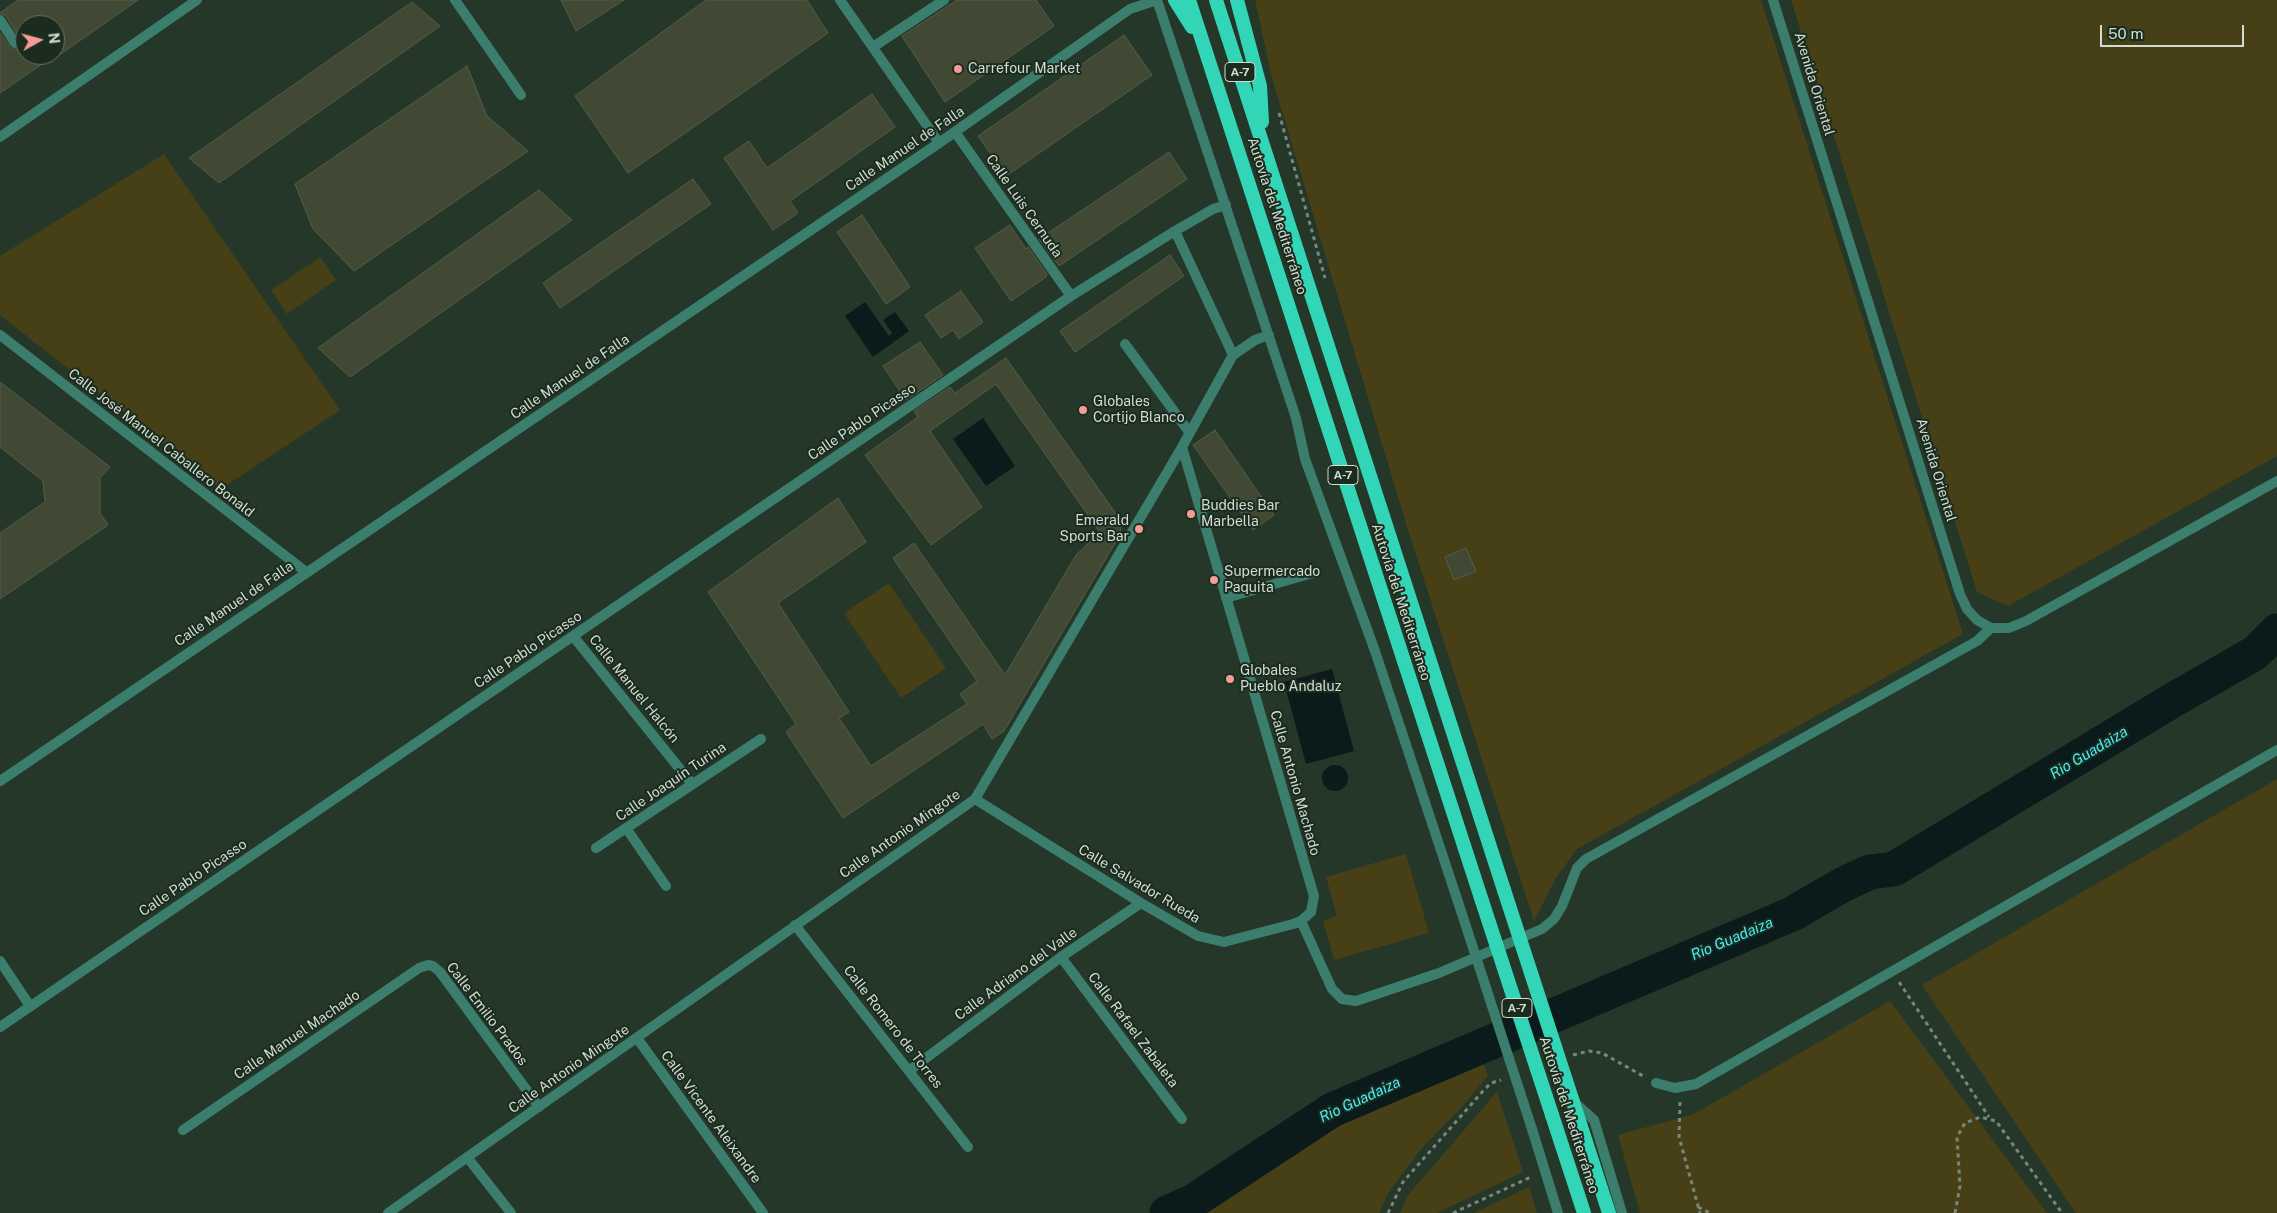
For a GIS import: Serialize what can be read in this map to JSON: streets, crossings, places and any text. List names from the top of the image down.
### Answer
{
  "streets": {
    "highway": ["A-7", "Autovía del Mediterráneo"],
    "street": [
      "Avenida Oriental",
      "Calle Manuel de Falla",
      "Calle Luis Cernuda",
      "Calle Pablo Picasso",
      "Calle José Manuel Caballero Bonald",
      "Calle Manuel Halcón",
      "Calle Joaquín Turina",
      "Calle Antonio Machado",
      "Calle Antonio Mingote",
      "Calle Salvador Rueda",
      "Calle Adriano del Valle",
      "Calle Emilio Prados",
      "Calle Romero de Torres",
      "Calle Rafael Zabaleta",
      "Calle Manuel Machado",
      "Calle Vicente Aleixandre"
    ]
  },
  "crossings": [
    ["Calle Manuel de Falla", "Calle Luis Cernuda"],
    ["Calle Manuel de Falla", "Calle José Manuel Caballero Bonald"],
    ["Calle Luis Cernuda", "Calle Pablo Picasso"],
    ["Calle Pablo Picasso", "Calle Manuel Halcón"],
    ["Calle Manuel Halcón", "Calle Joaquín Turina"],
    ["Calle Antonio Machado", "Calle Antonio Mingote"],
    ["Calle Antonio Machado", "Calle Salvador Rueda"],
    ["Calle Antonio Mingote", "Calle Salvador Rueda"],
    ["Calle Antonio Mingote", "Calle Emilio Prados"],
    ["Calle Antonio Mingote", "Calle Romero de Torres"],
    ["Calle Antonio Mingote", "Calle Vicente Aleixandre"],
    ["Calle Salvador Rueda", "Calle Adriano del Valle"],
    ["Calle Adriano del Valle", "Calle Romero de Torres"],
    ["Calle Adriano del Valle", "Calle Rafael Zabaleta"],
    ["Calle Emilio Prados", "Calle Manuel Machado"]
  ],
  "water": ["Rio Guadaiza"],
  "places": [
    "Carrefour Market",
    "Globales Cortijo Blanco",
    "Buddies Bar Marbella",
    "Emerald Sports Bar",
    "Supermercado Paquita",
    "Globales Pueblo Andaluz"
  ],
  "scale_bar": "50 m",
  "north": "right"
}
